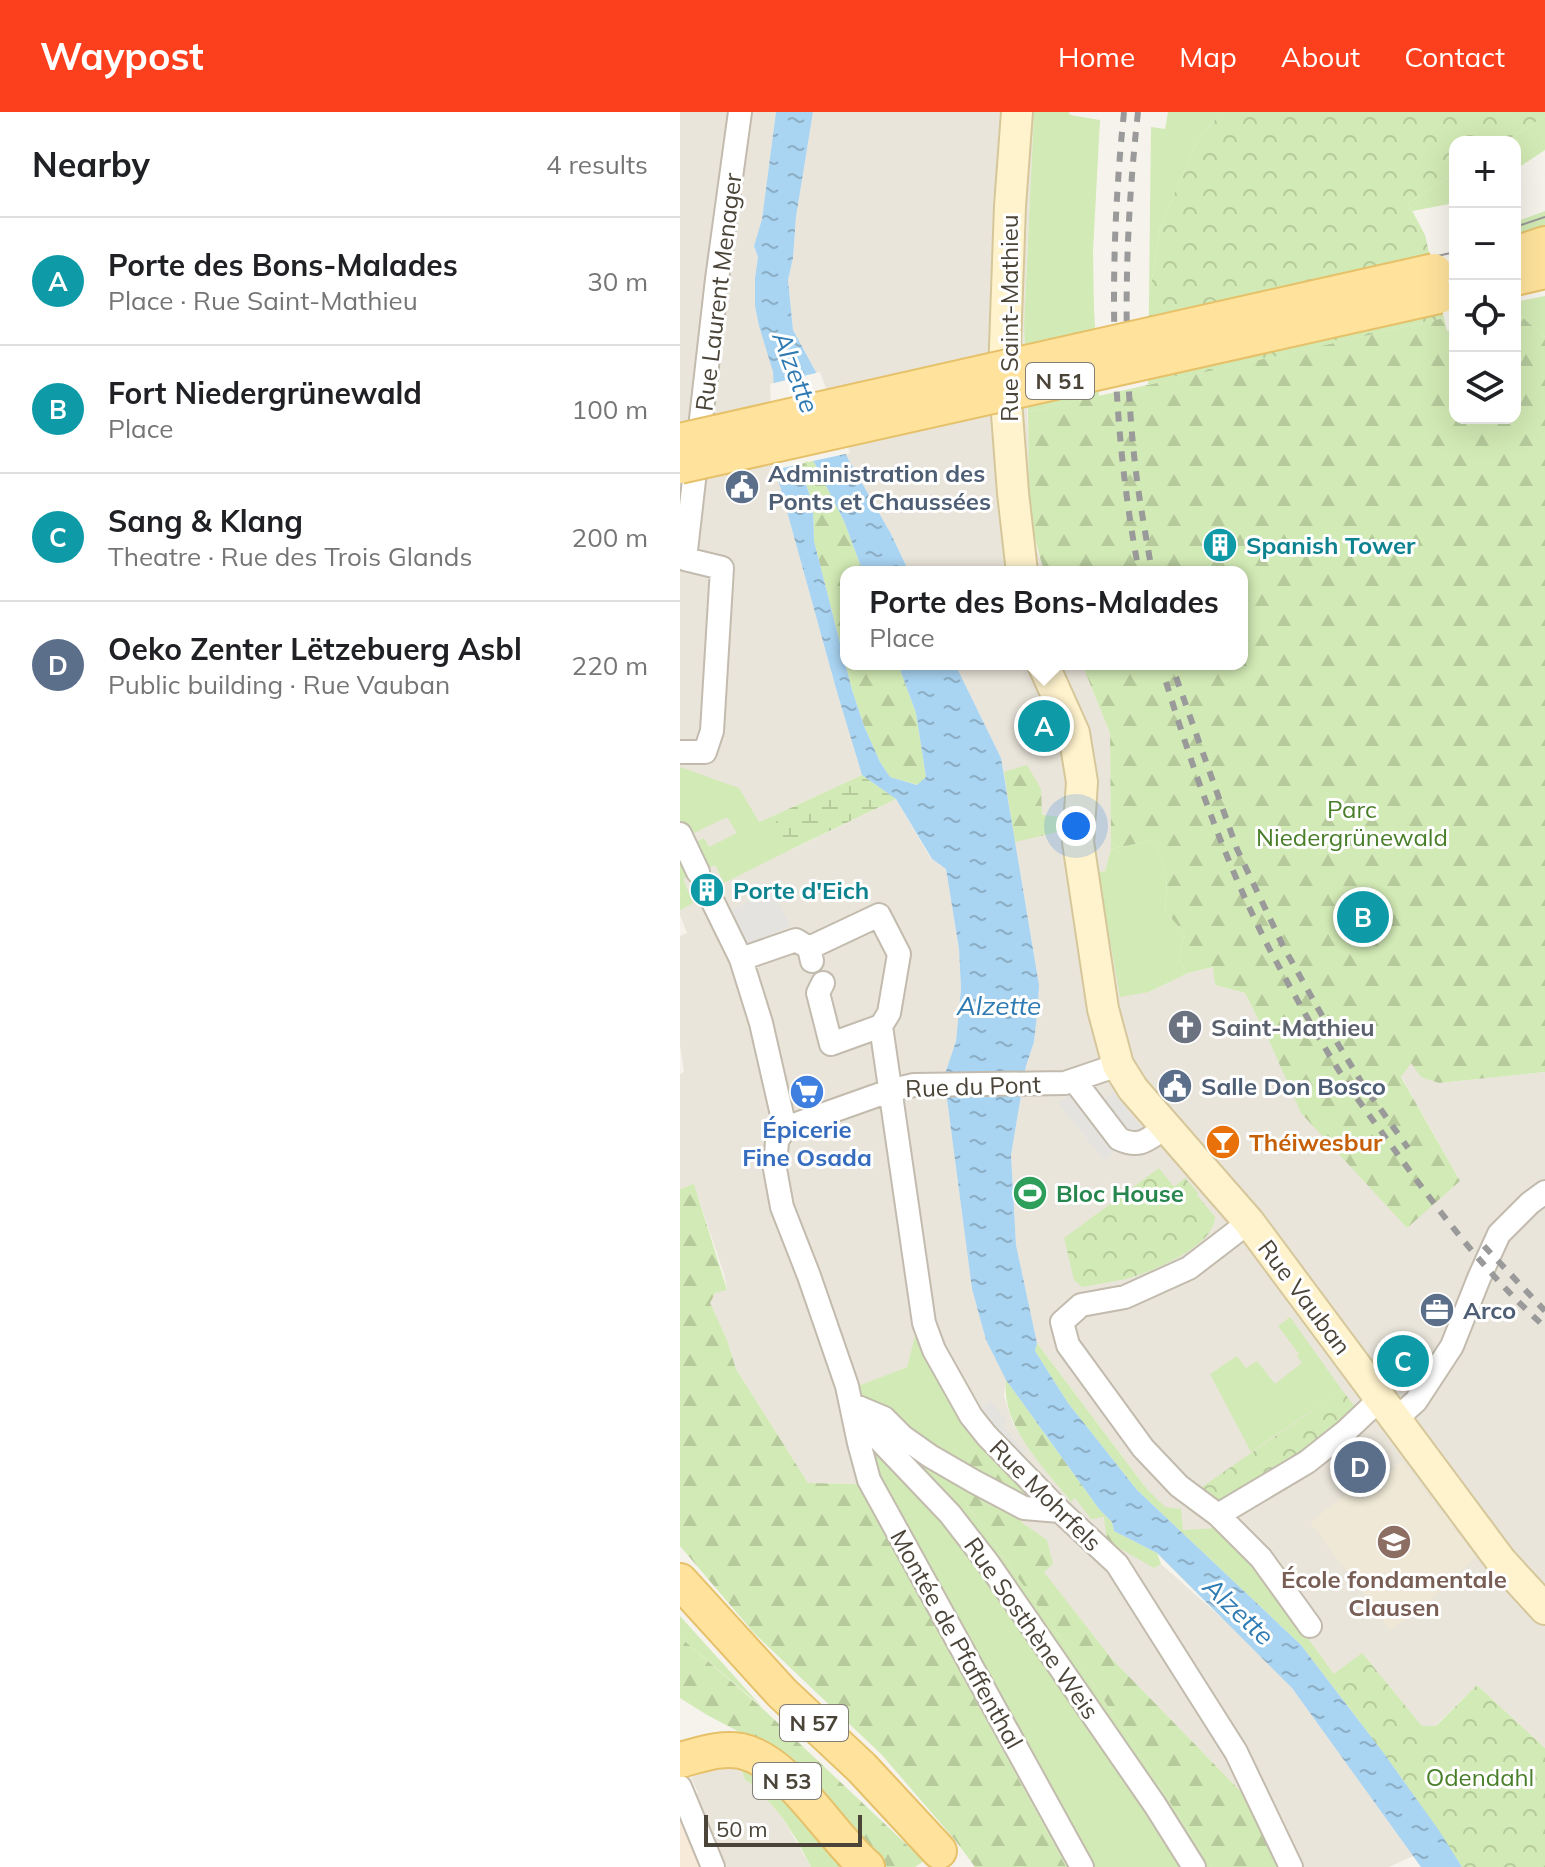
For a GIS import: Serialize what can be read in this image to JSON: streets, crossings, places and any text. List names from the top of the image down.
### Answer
{
  "streets": {
    "main road": [
      "Rue Saint-Mathieu",
      "N 51",
      "Rue Vauban",
      "N 57",
      "N 53"
    ],
    "street": [
      "Rue Laurent Menager",
      "Rue du Pont",
      "Rue Mohrfels",
      "Rue Sosthène Weis",
      "Montée de Pfaffenthal"
    ]
  },
  "crossings": [
    ["Rue du Pont", "Rue Vauban"],
    ["Rue du Pont", "Rue Mohrfels"],
    ["Rue Sosthène Weis", "Montée de Pfaffenthal"]
  ],
  "water": ["Alzette"],
  "parks": ["Parc Niedergrünewald", "Odendahl"],
  "places": {
    "public building": ["Administration des Ponts et Chaussées", "Salle Don Bosco"],
    "building": ["Spanish Tower", "Porte d'Eich"],
    "church": ["Saint-Mathieu"],
    "supermarket": ["Épicerie Fine Osada"],
    "bar": ["Théiwesbur"],
    "sports": ["Bloc House"],
    "office": ["Arco"],
    "school or university": ["École fondamentale Clausen"]
  },
  "scale_bar": "50 m",
  "page": {
    "header": "Waypost",
    "nav": [
      "Home",
      "Map",
      "About",
      "Contact"
    ],
    "heading": ["Nearby", "4 results"],
    "map_buttons": ["+", "−"],
    "list": [
      {
        "mark": "A",
        "name": "Porte des Bons-Malades",
        "note": "Place · Rue Saint-Mathieu",
        "value": "30 m"
      },
      {
        "mark": "B",
        "name": "Fort Niedergrünewald",
        "note": "Place",
        "value": "100 m"
      },
      {
        "mark": "C",
        "name": "Sang & Klang",
        "note": "Theatre · Rue des Trois Glands",
        "value": "200 m"
      },
      {
        "mark": "D",
        "name": "Oeko Zenter Lëtzebuerg Asbl",
        "note": "Public building · Rue Vauban",
        "value": "220 m"
      }
    ],
    "popup": ["Porte des Bons-Malades", "Place"],
    "pins": [
      "A",
      "B",
      "C",
      "D"
    ],
    "scale": "50 m"
  }
}
